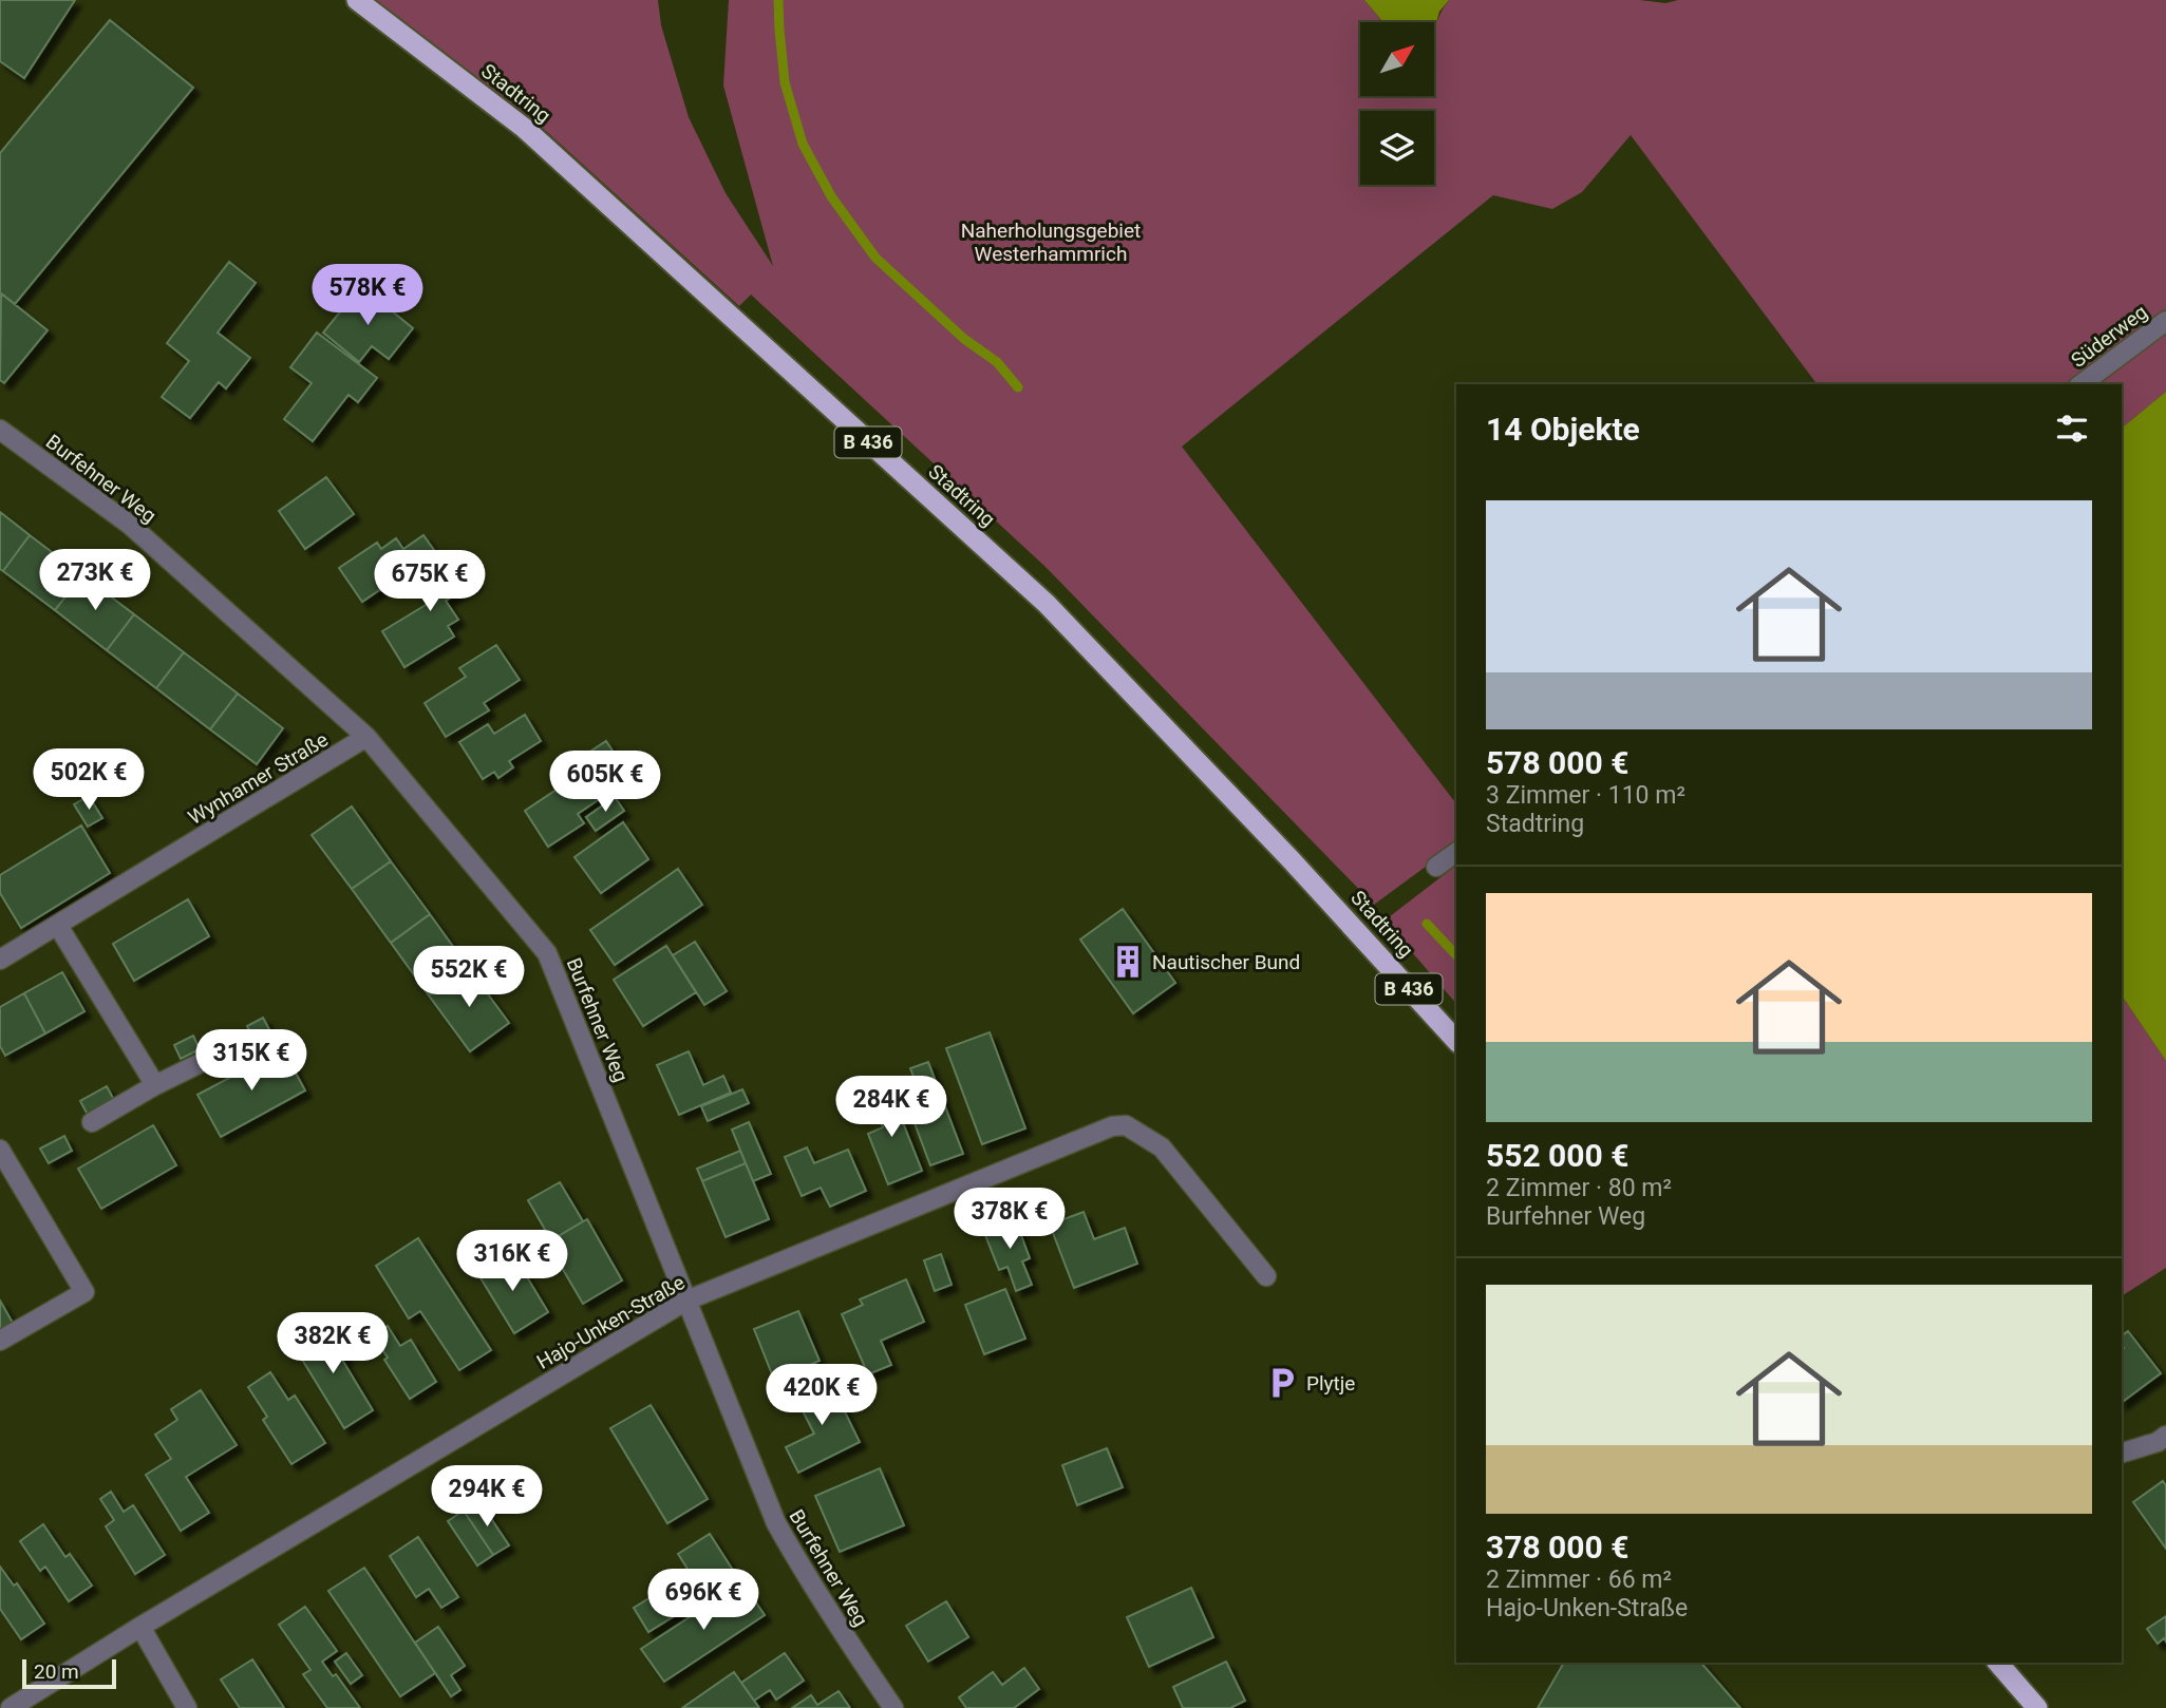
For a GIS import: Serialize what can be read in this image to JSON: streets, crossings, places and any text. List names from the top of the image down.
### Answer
{
  "streets": {
    "highway": ["Stadtring", "B 436"],
    "street": [
      "Süderweg",
      "Burfehner Weg",
      "Wynhamer Straße",
      "Hajo-Unken-Straße"
    ]
  },
  "crossings": [
    ["Burfehner Weg", "Wynhamer Straße"],
    ["Burfehner Weg", "Hajo-Unken-Straße"]
  ],
  "parks": ["Naherholungsgebiet Westerhammrich"],
  "places": {
    "building": ["Nautischer Bund"],
    "parking": ["Plytje"]
  },
  "scale_bar": "20 m",
  "north": "top right",
  "page": {
    "price": [
      "578K €",
      "273K €",
      "675K €",
      "502K €",
      "605K €",
      "552K €",
      "315K €",
      "284K €",
      "378K €",
      "316K €",
      "382K €",
      "420K €",
      "294K €",
      "696K €"
    ],
    "heading": "14 Objekte",
    "list": [
      {
        "name": "578 000 €",
        "note": "3 Zimmer · 110 m² · Stadtring"
      },
      {
        "name": "552 000 €",
        "note": "2 Zimmer · 80 m² · Burfehner Weg"
      },
      {
        "name": "378 000 €",
        "note": "2 Zimmer · 66 m² · Hajo-Unken-Straße"
      }
    ],
    "scale": "20 m"
  }
}
